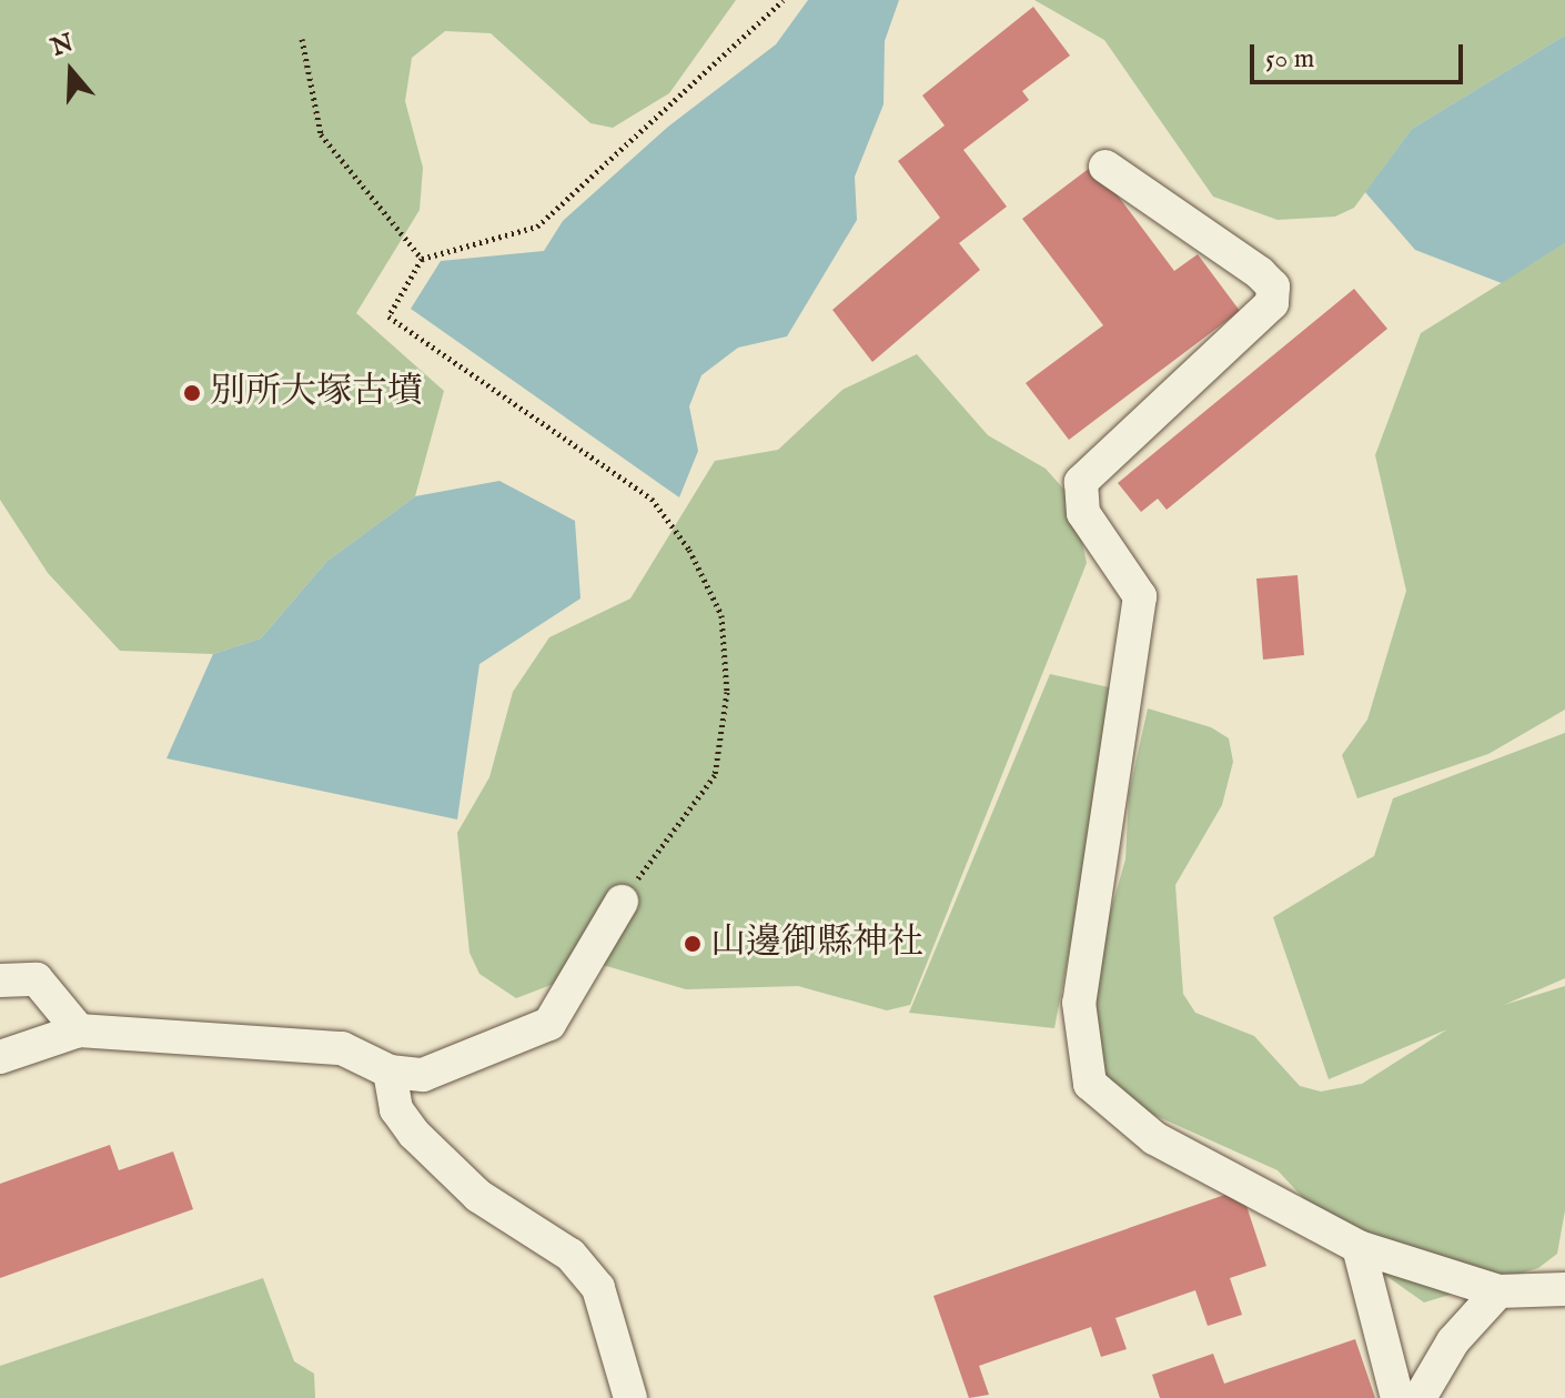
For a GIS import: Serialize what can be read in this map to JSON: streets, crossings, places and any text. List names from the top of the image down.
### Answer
{
  "places": ["別所大塚古墳", "山邊御縣神社"],
  "scale_bar": "50 m",
  "north": "top"
}
